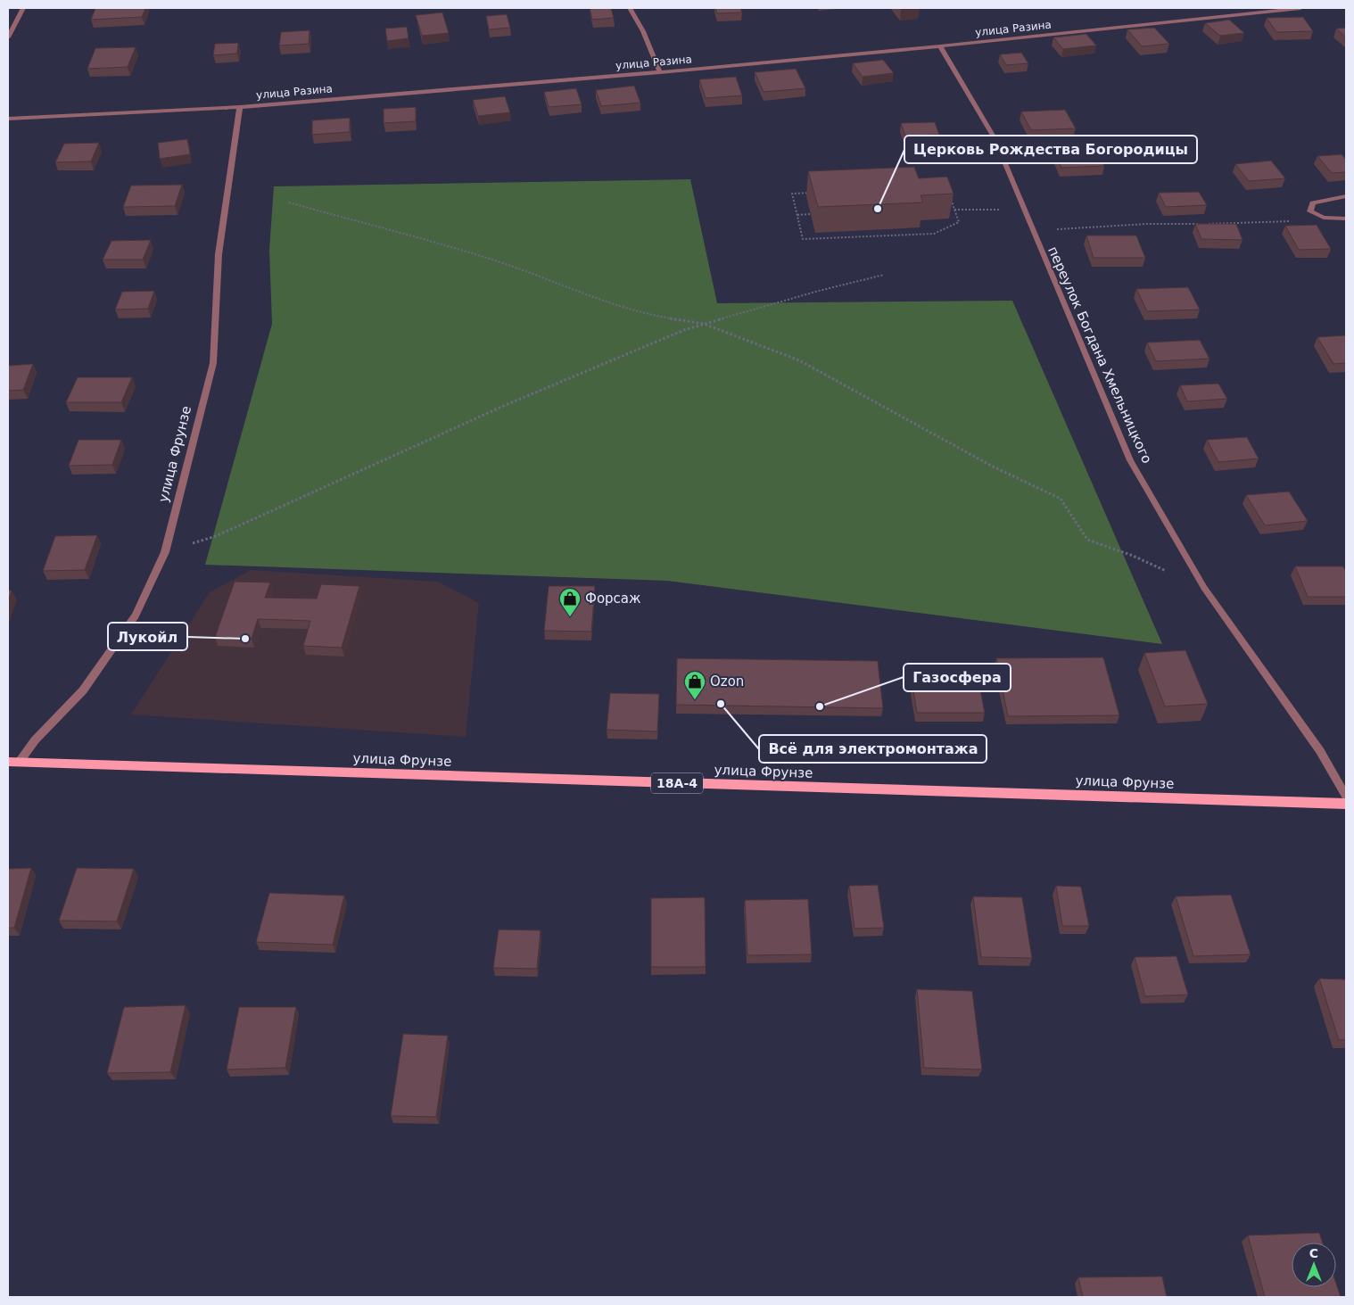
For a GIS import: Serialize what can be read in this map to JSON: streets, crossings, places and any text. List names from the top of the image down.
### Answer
{
  "streets": {
    "main road": ["улица Фрунзе", "18А-4"],
    "street": ["улица Разина", "переулок Богдана Хмельницкого"]
  },
  "crossings": [
    ["улица Разина", "переулок Богдана Хмельницкого"],
    ["улица Разина", "улица Фрунзе"]
  ],
  "places": {
    "other": [
      "Церковь Рождества Богородицы",
      "Лукойл",
      "Всё для электромонтажа",
      "Газосфера"
    ],
    "shop": ["Форсаж", "Ozon"]
  },
  "north": "top"
}
